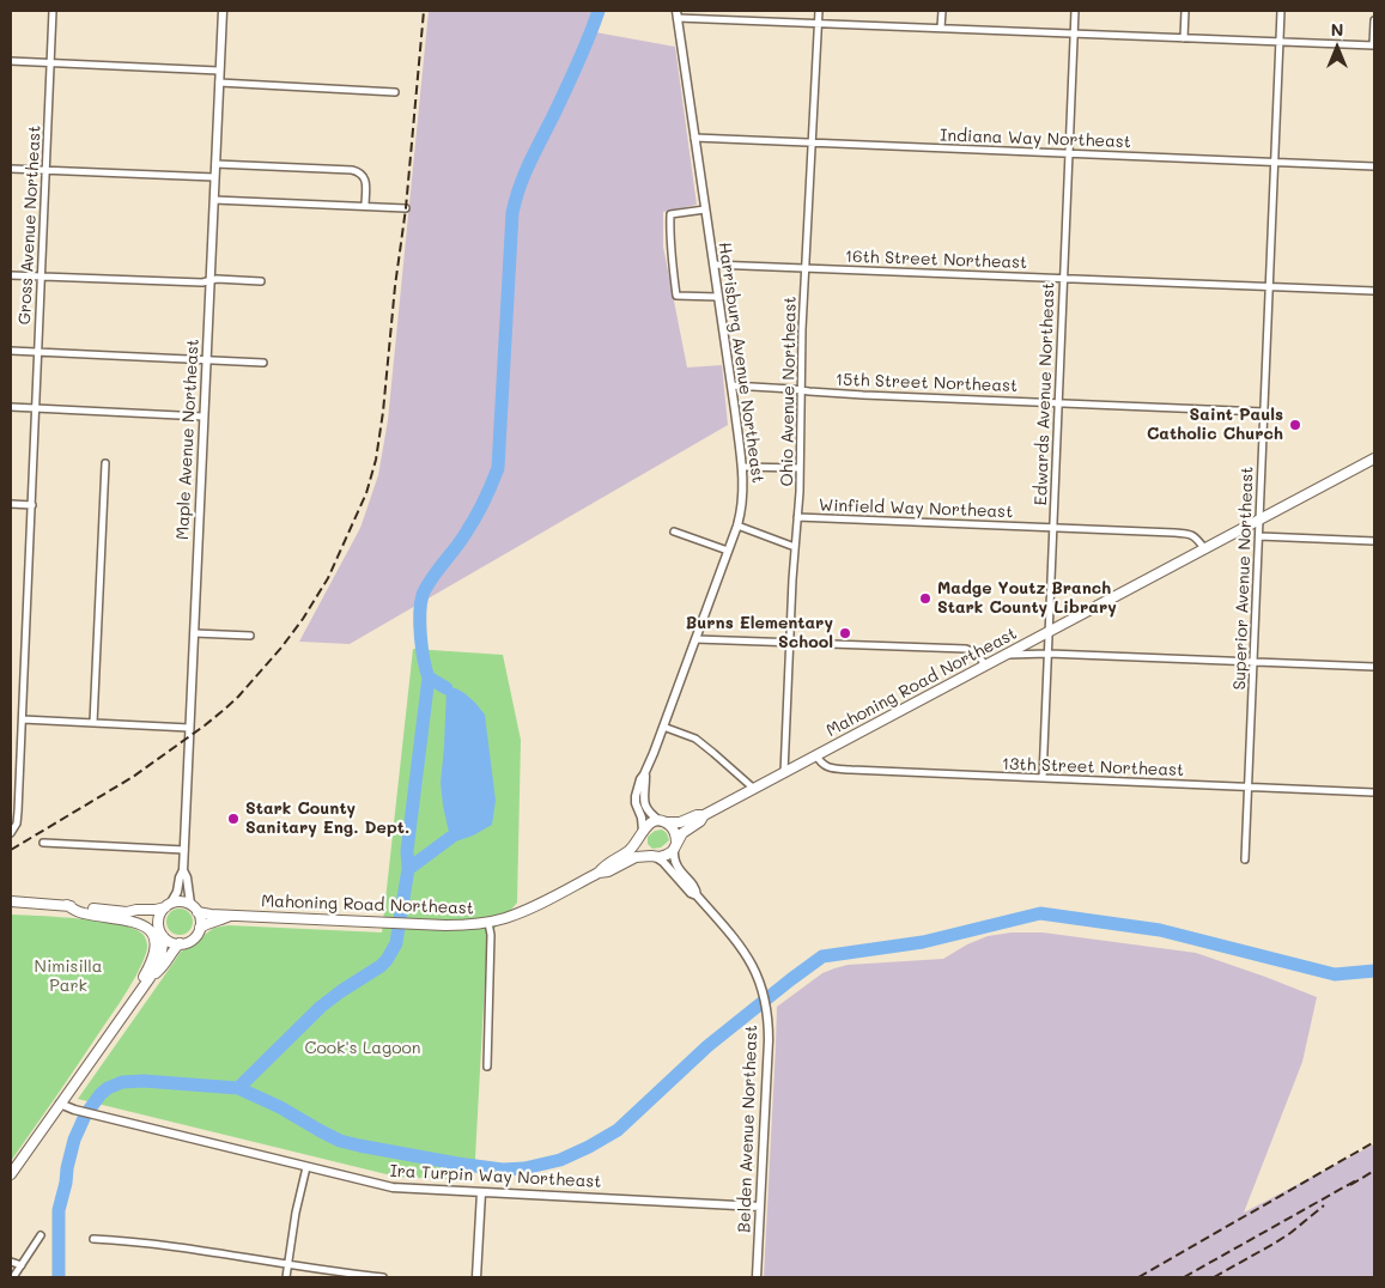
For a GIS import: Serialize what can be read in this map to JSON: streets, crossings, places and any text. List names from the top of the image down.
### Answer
{
  "streets": {
    "main road": ["Mahoning Road Northeast"],
    "street": [
      "Indiana Way Northeast",
      "Gross Avenue Northeast",
      "16th Street Northeast",
      "Harrisburg Avenue Northeast",
      "15th Street Northeast",
      "Ohio Avenue Northeast",
      "Edwards Avenue Northeast",
      "Maple Avenue Northeast",
      "Winfield Way Northeast",
      "Superior Avenue Northeast",
      "13th Street Northeast",
      "Belden Avenue Northeast",
      "Ira Turpin Way Northeast"
    ]
  },
  "crossings": [
    ["Indiana Way Northeast", "Harrisburg Avenue Northeast"],
    ["Indiana Way Northeast", "Ohio Avenue Northeast"],
    ["Indiana Way Northeast", "Edwards Avenue Northeast"],
    ["Indiana Way Northeast", "Superior Avenue Northeast"],
    ["16th Street Northeast", "Harrisburg Avenue Northeast"],
    ["16th Street Northeast", "Ohio Avenue Northeast"],
    ["16th Street Northeast", "Edwards Avenue Northeast"],
    ["16th Street Northeast", "Superior Avenue Northeast"],
    ["Harrisburg Avenue Northeast", "15th Street Northeast"],
    ["Harrisburg Avenue Northeast", "Mahoning Road Northeast"],
    ["Harrisburg Avenue Northeast", "Belden Avenue Northeast"],
    ["15th Street Northeast", "Ohio Avenue Northeast"],
    ["15th Street Northeast", "Edwards Avenue Northeast"],
    ["15th Street Northeast", "Superior Avenue Northeast"],
    ["Ohio Avenue Northeast", "Winfield Way Northeast"],
    ["Ohio Avenue Northeast", "Mahoning Road Northeast"],
    ["Edwards Avenue Northeast", "Winfield Way Northeast"],
    ["Edwards Avenue Northeast", "Mahoning Road Northeast"],
    ["Edwards Avenue Northeast", "13th Street Northeast"],
    ["Maple Avenue Northeast", "Mahoning Road Northeast"],
    ["Winfield Way Northeast", "Mahoning Road Northeast"],
    ["Superior Avenue Northeast", "Mahoning Road Northeast"],
    ["Superior Avenue Northeast", "13th Street Northeast"],
    ["Mahoning Road Northeast", "13th Street Northeast"],
    ["Mahoning Road Northeast", "Belden Avenue Northeast"],
    ["Belden Avenue Northeast", "Ira Turpin Way Northeast"]
  ],
  "parks": ["Nimisilla Park", "Cook's Lagoon"],
  "places": [
    "Saint Pauls Catholic Church",
    "Madge Youtz Branch Stark County Library",
    "Burns Elementary School",
    "Stark County Sanitary Eng. Dept."
  ],
  "north": "top"
}
